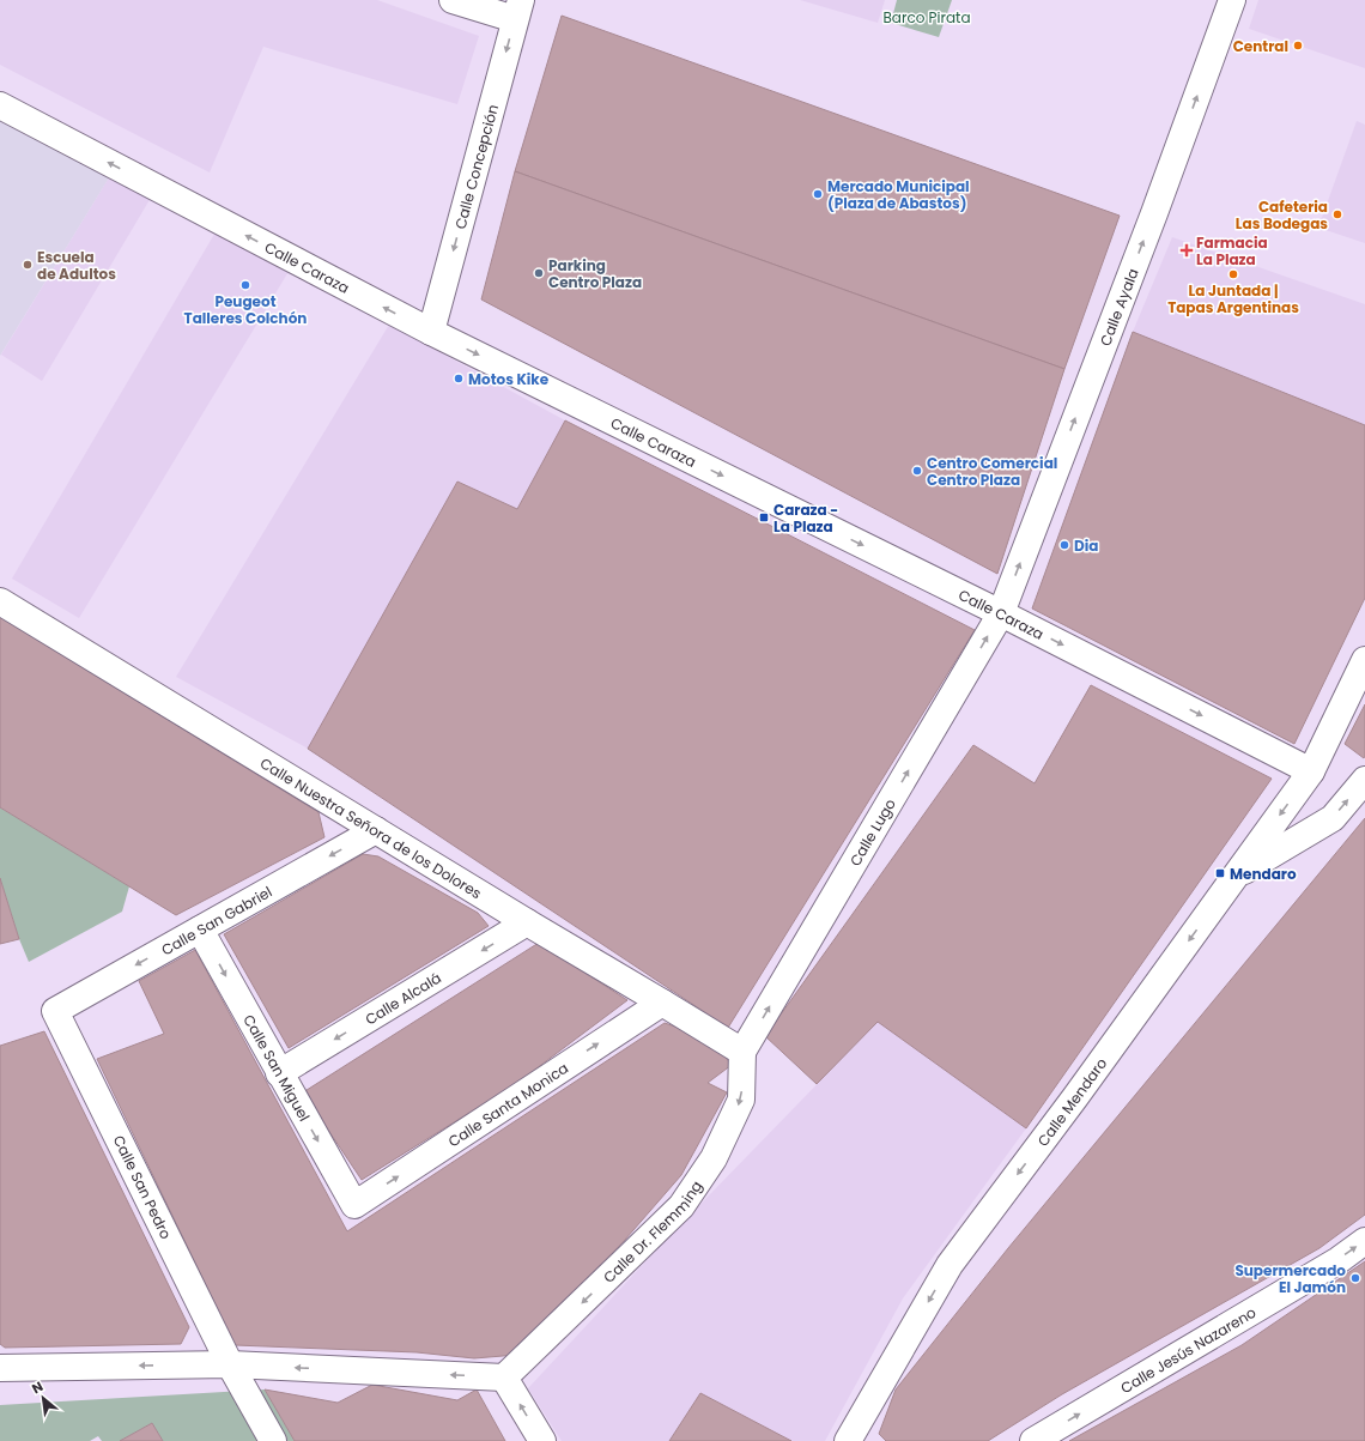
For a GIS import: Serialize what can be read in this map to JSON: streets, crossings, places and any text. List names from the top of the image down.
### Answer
{
  "streets": {
    "street": [
      "Calle Concepción",
      "Calle Caraza",
      "Calle Ayala",
      "Calle Nuestra Señora de los Dolores",
      "Calle Lugo",
      "Calle San Gabriel",
      "Calle Alcalá",
      "Calle San Miguel",
      "Calle Mendaro",
      "Calle Santa Monica",
      "Calle San Pedro",
      "Calle Dr. Flemming",
      "Calle Jesús Nazareno"
    ]
  },
  "crossings": [
    ["Calle Concepción", "Calle Caraza"],
    ["Calle Caraza", "Calle Ayala"],
    ["Calle Caraza", "Calle Lugo"],
    ["Calle Caraza", "Calle Mendaro"],
    ["Calle Ayala", "Calle Lugo"],
    ["Calle Nuestra Señora de los Dolores", "Calle Lugo"],
    ["Calle Nuestra Señora de los Dolores", "Calle San Gabriel"],
    ["Calle Nuestra Señora de los Dolores", "Calle Alcalá"],
    ["Calle Nuestra Señora de los Dolores", "Calle Santa Monica"],
    ["Calle Nuestra Señora de los Dolores", "Calle Dr. Flemming"],
    ["Calle Lugo", "Calle Dr. Flemming"],
    ["Calle San Gabriel", "Calle San Miguel"],
    ["Calle San Gabriel", "Calle San Pedro"],
    ["Calle Alcalá", "Calle San Miguel"],
    ["Calle San Miguel", "Calle Santa Monica"]
  ],
  "one_way": [
    "Calle Concepción",
    "Calle Ayala",
    "Calle Lugo",
    "Calle San Gabriel",
    "Calle Alcalá",
    "Calle San Miguel",
    "Calle Mendaro",
    "Calle Santa Monica",
    "Calle Dr. Flemming",
    "Calle Jesús Nazareno"
  ],
  "parks": ["Barco Pirata"],
  "places": {
    "other": [
      "Central",
      "Mercado Municipal (Plaza de Abastos)",
      "Cafeteria Las Bodegas",
      "Escuela de Adultos",
      "Parking Centro Plaza",
      "La Juntada | Tapas Argentinas",
      "Peugeot Talleres Colchón",
      "Motos Kike",
      "Centro Comercial Centro Plaza",
      "Dia",
      "Supermercado El Jamón"
    ],
    "health": ["Farmacia La Plaza"],
    "transit": ["Caraza - La Plaza", "Mendaro"]
  },
  "north": "top left"
}
